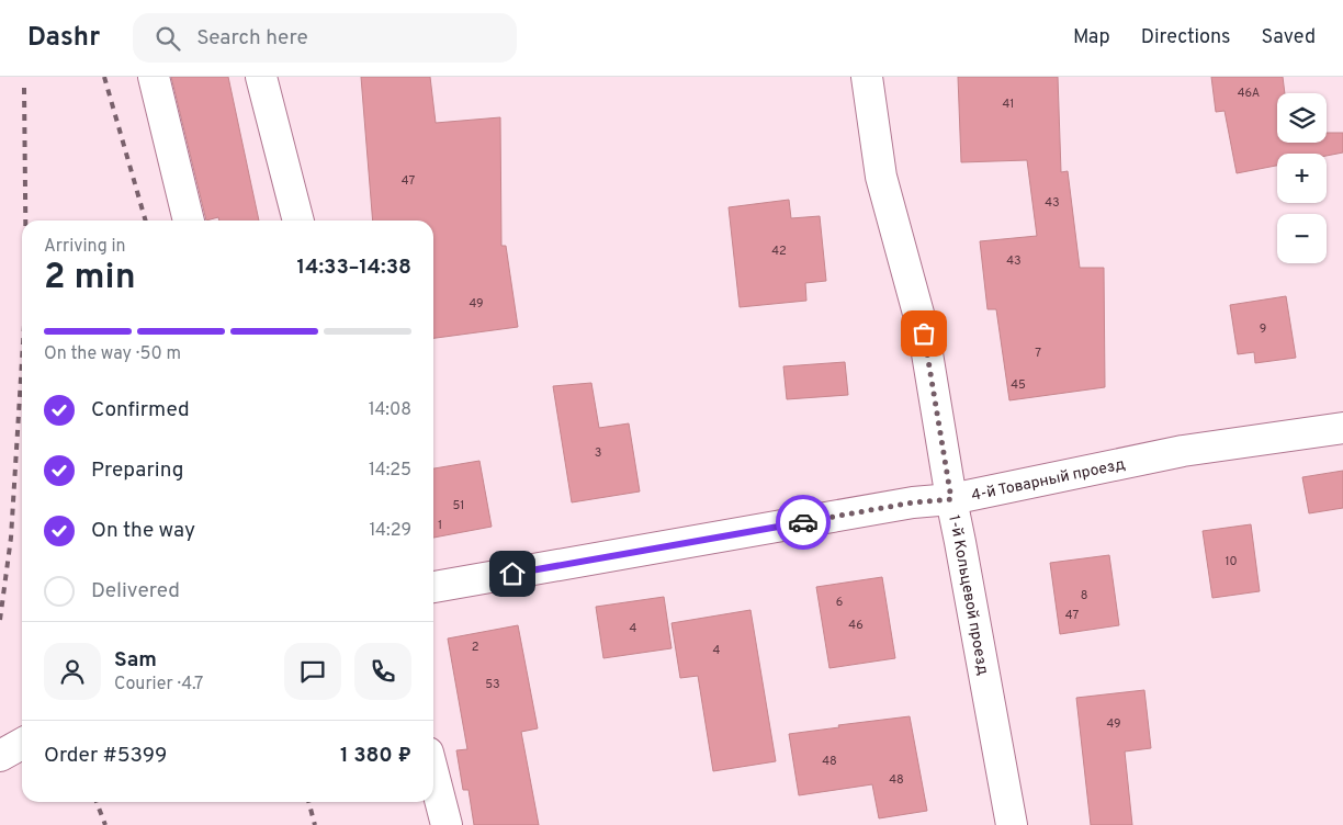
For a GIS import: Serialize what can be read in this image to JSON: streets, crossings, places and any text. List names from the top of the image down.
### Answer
{
  "streets": {
    "street": ["4-й Товарный проезд", "1-й Кольцевой проезд"]
  },
  "crossings": [
    ["4-й Товарный проезд", "1-й Кольцевой проезд"]
  ],
  "house_numbers": [
    "46А",
    "41",
    "47",
    "43",
    "42",
    "43",
    "49",
    "9",
    "7",
    "45",
    "3",
    "51",
    "1",
    "10",
    "8",
    "6",
    "47",
    "46",
    "4",
    "2",
    "4",
    "53",
    "49",
    "48",
    "48"
  ],
  "page": {
    "header": "Dashr",
    "search": "Search here",
    "nav": ["Map", "Directions", "Saved"],
    "map_buttons": ["+", "−"],
    "heading": ["2 min", "Arriving in", "14:33–14:38"],
    "panel": [
      "Sam",
      "Courier · 4.7",
      "Order #5399",
      "1 380 ₽"
    ],
    "bar": "On the way · 50 m",
    "list": [
      ["Confirmed", "14:08"],
      ["Preparing", "14:25"],
      ["On the way", "14:29"],
      "Delivered"
    ]
  }
}
